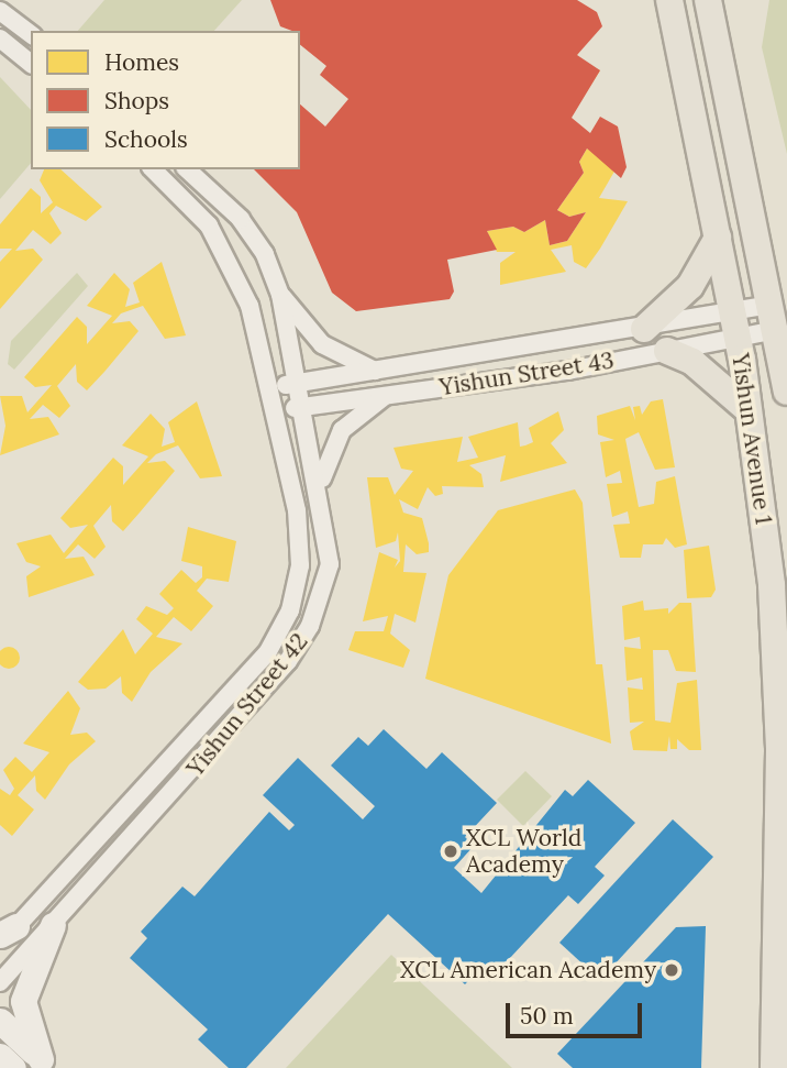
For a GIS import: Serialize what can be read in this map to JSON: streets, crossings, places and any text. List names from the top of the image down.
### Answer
{
  "streets": {
    "main road": ["Yishun Avenue 1"],
    "street": ["Yishun Street 43", "Yishun Street 42"]
  },
  "crossings": [
    ["Yishun Street 43", "Yishun Avenue 1"],
    ["Yishun Street 43", "Yishun Street 42"]
  ],
  "places": ["XCL World Academy", "XCL American Academy"],
  "legend": ["Homes", "Shops", "Schools"],
  "scale_bar": "50 m"
}
